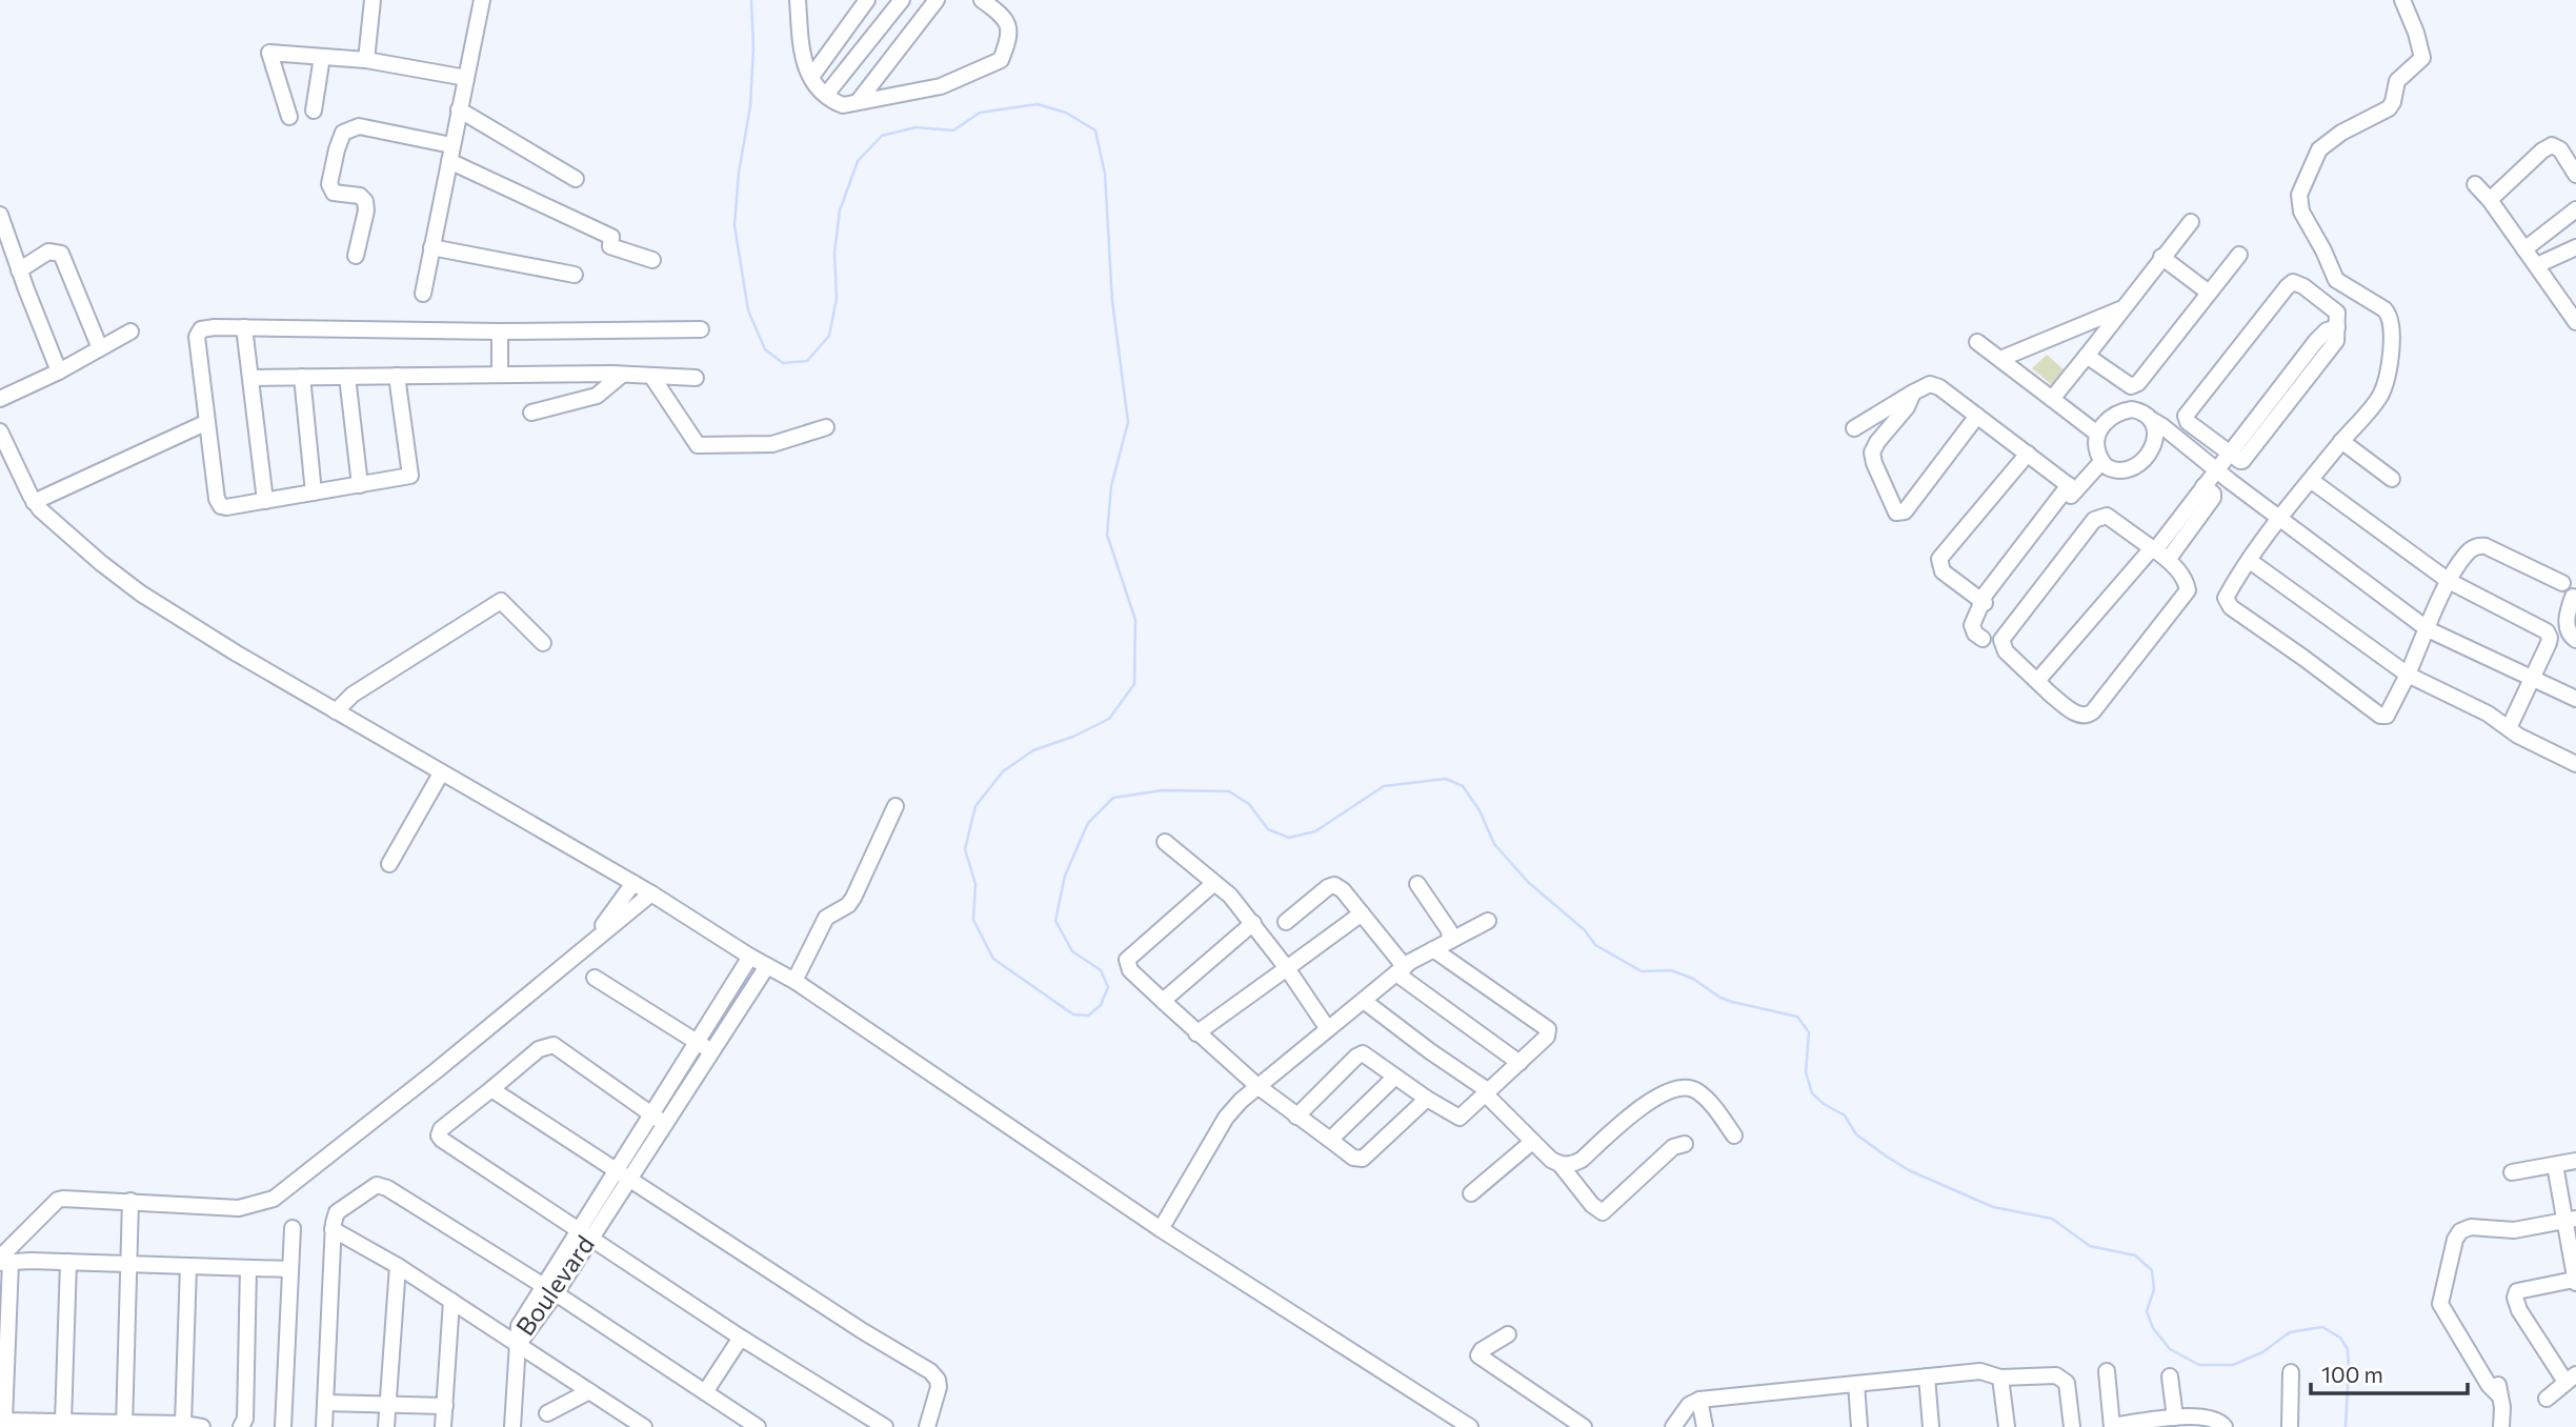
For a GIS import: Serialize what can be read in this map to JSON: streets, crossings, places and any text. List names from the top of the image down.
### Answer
{
  "streets": {
    "street": ["Boulevard"]
  },
  "scale_bar": "100 m"
}
